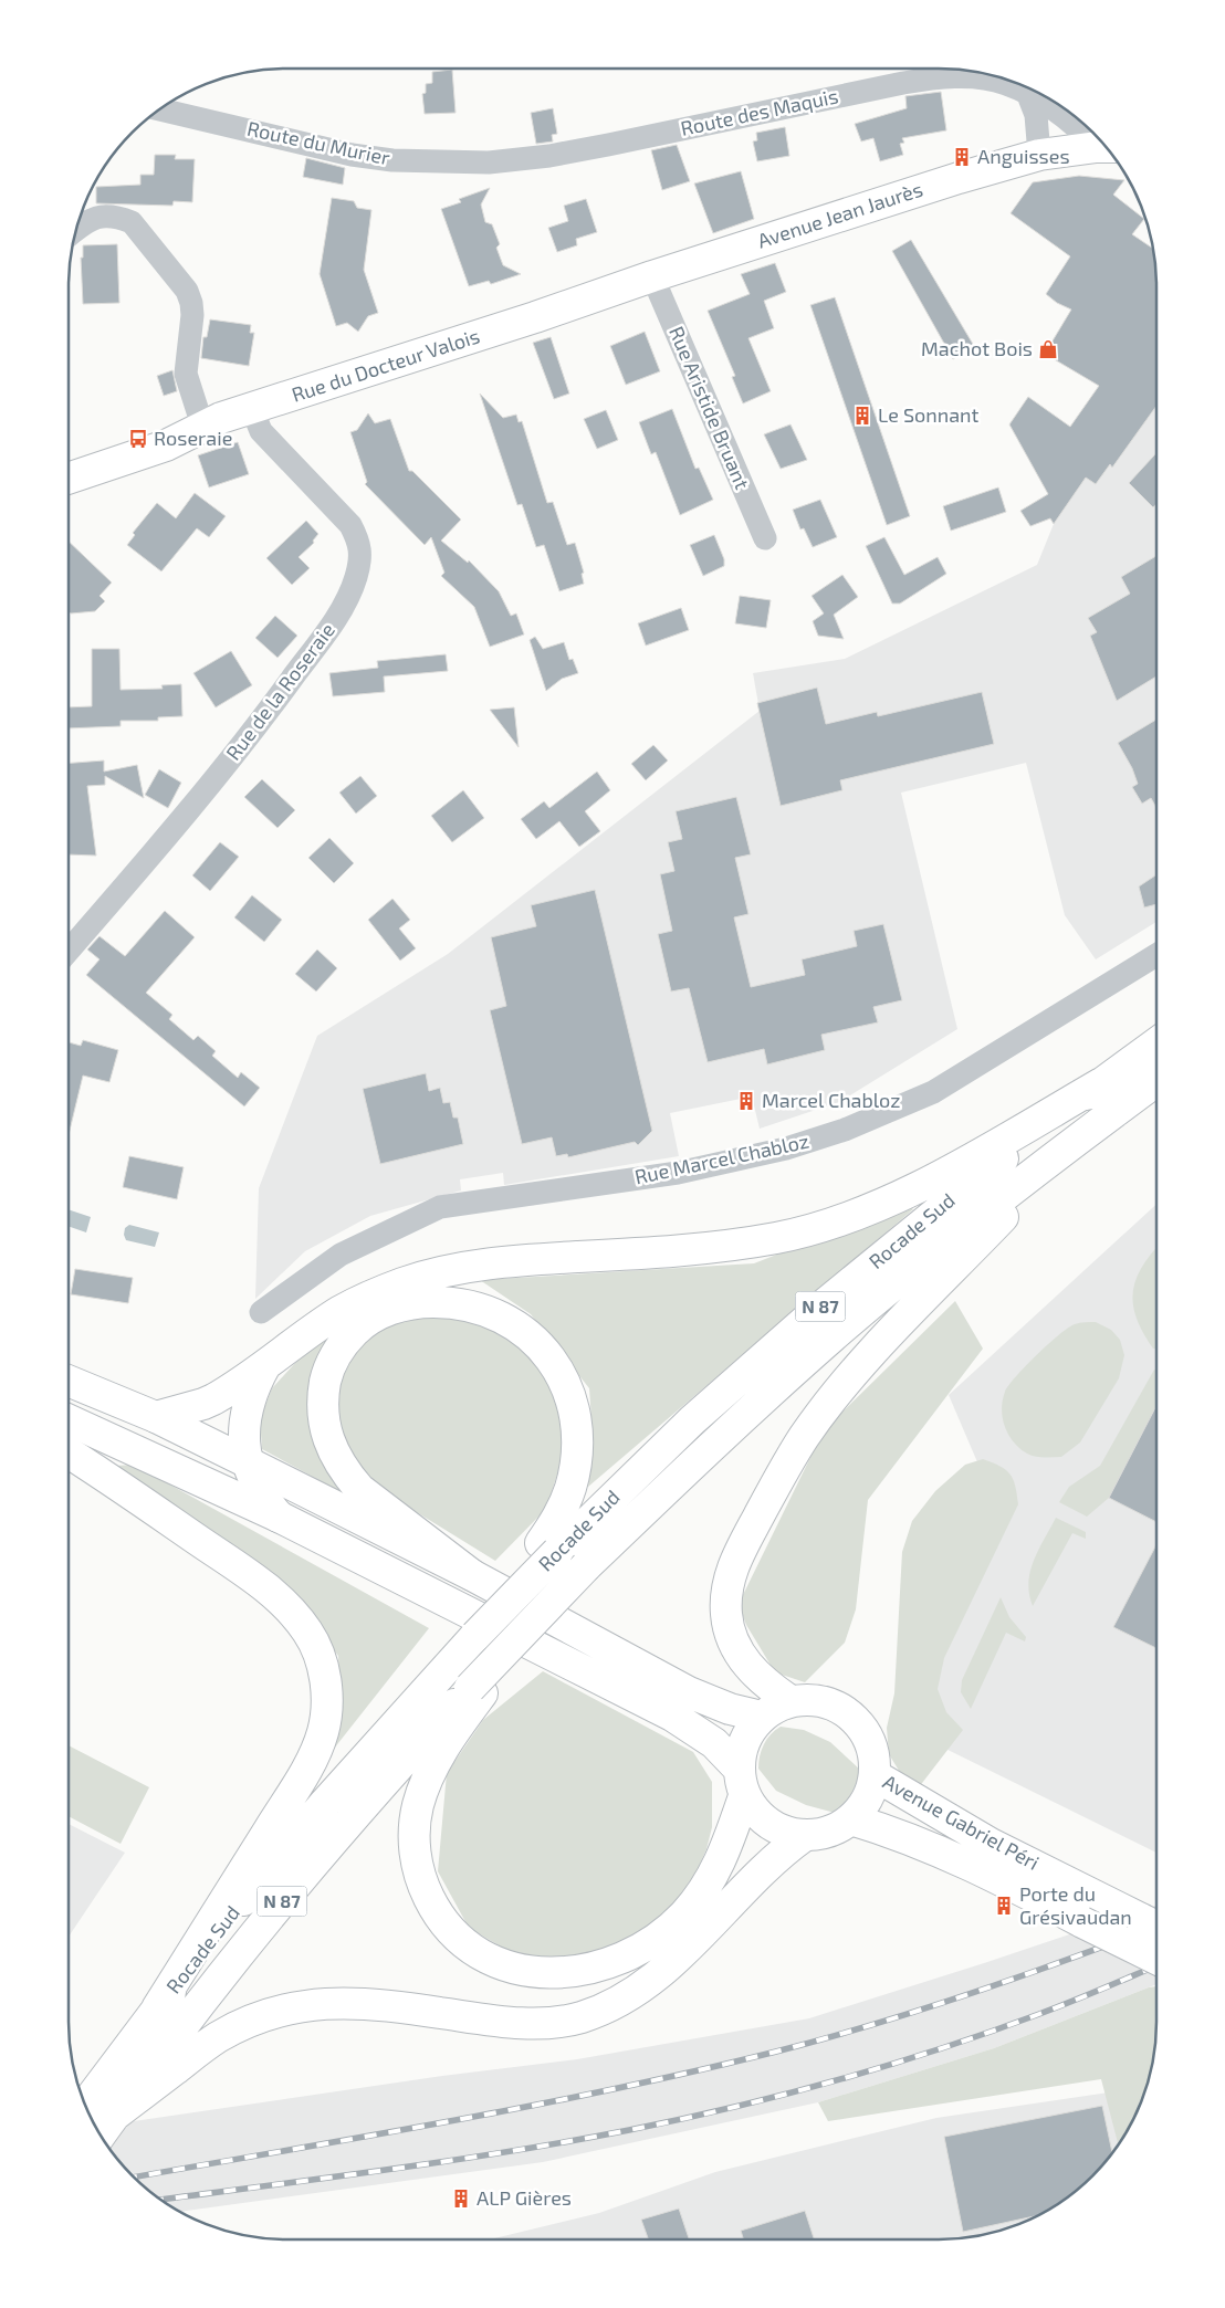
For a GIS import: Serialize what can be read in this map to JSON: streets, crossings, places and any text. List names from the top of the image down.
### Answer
{
  "streets": {
    "main road": [
      "Avenue Jean Jaurès",
      "Rue du Docteur Valois",
      "Rocade Sud",
      "N 87",
      "Avenue Gabriel Péri"
    ],
    "street": [
      "Route des Maquis",
      "Route du Murier",
      "Rue Aristide Bruant",
      "Rue de la Roseraie",
      "Rue Marcel Chabloz"
    ]
  },
  "crossings": [
    ["Route des Maquis", "Route du Murier"],
    ["Route des Maquis", "Avenue Jean Jaurès"],
    ["Avenue Jean Jaurès", "Rue du Docteur Valois"],
    ["Avenue Jean Jaurès", "Rue Aristide Bruant"],
    ["Rue du Docteur Valois", "Rue de la Roseraie"]
  ],
  "places": {
    "building": [
      "Anguisses",
      "Le Sonnant",
      "Marcel Chabloz",
      "Porte du Grésivaudan",
      "ALP Gières"
    ],
    "shop": ["Machot Bois"],
    "bus stop": ["Roseraie"]
  }
}
